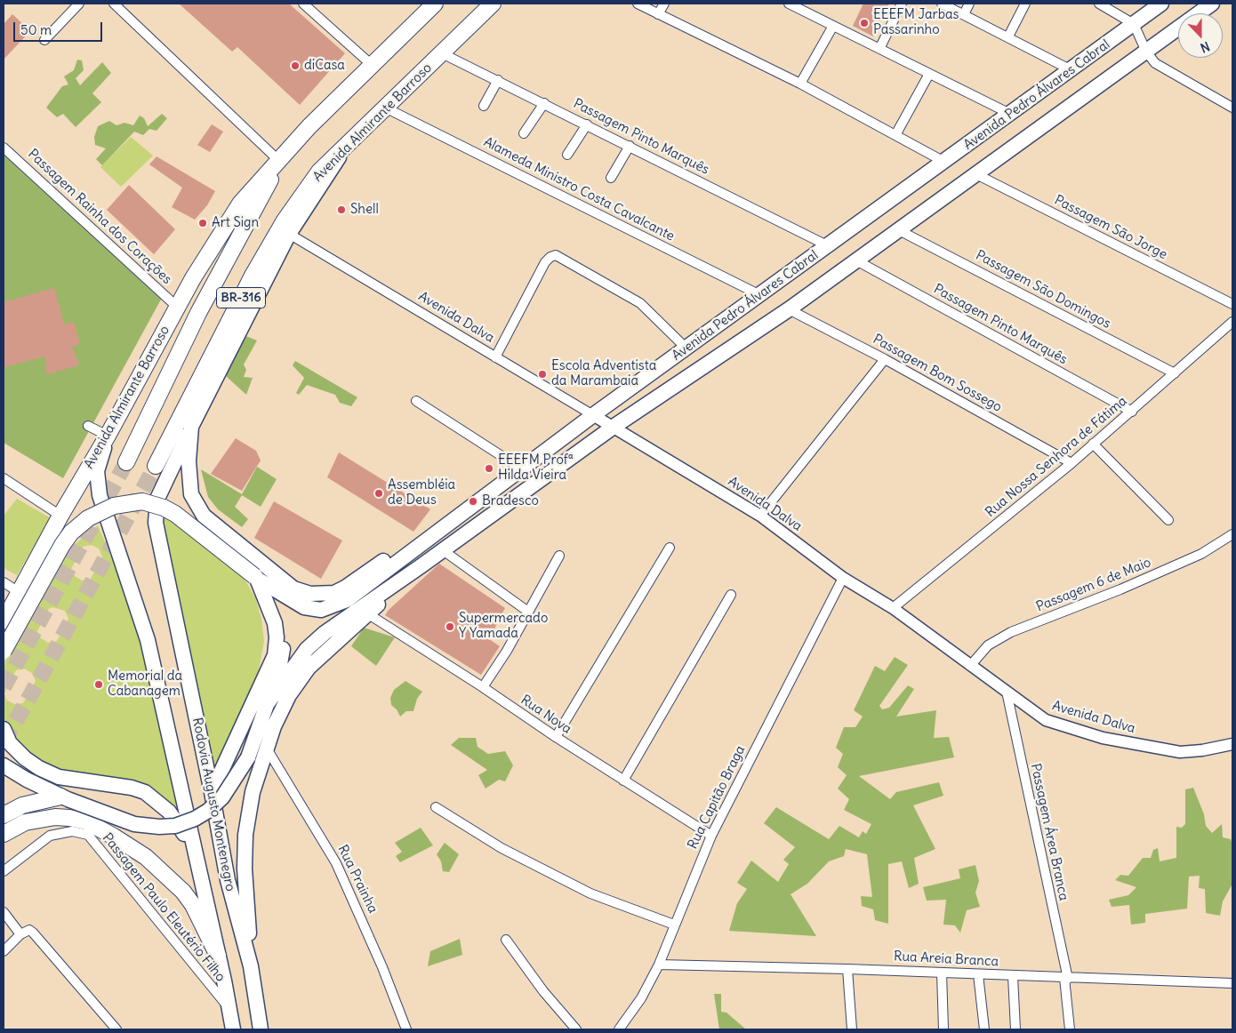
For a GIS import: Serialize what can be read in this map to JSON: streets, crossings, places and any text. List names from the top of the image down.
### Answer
{
  "streets": {
    "highway": ["Avenida Almirante Barroso", "BR-316"],
    "main road": ["Avenida Pedro Álvares Cabral", "Rodovia Augusto Montenegro"],
    "street": [
      "Passagem Pinto Marquês",
      "Alameda Ministro Costa Cavalcante",
      "Passagem Rainha dos Corações",
      "Passagem São Jorge",
      "Passagem São Domingos",
      "Avenida Dalva",
      "Passagem Bom Sossego",
      "Rua Nossa Senhora de Fátima",
      "Passagem 6 de Maio",
      "Rua Nova",
      "Rua Capitão Braga",
      "Passagem Área Branca",
      "Rua Prainha",
      "Passagem Paulo Eleutério Filho",
      "Rua Areia Branca"
    ]
  },
  "crossings": [
    ["Avenida Pedro Álvares Cabral", "Passagem Pinto Marquês"],
    ["Avenida Pedro Álvares Cabral", "Alameda Ministro Costa Cavalcante"],
    ["Avenida Pedro Álvares Cabral", "Passagem São Jorge"],
    ["Avenida Pedro Álvares Cabral", "Passagem São Domingos"],
    ["Avenida Pedro Álvares Cabral", "Avenida Dalva"],
    ["Avenida Pedro Álvares Cabral", "Passagem Bom Sossego"],
    ["Avenida Almirante Barroso", "Passagem Pinto Marquês"],
    ["Avenida Almirante Barroso", "Alameda Ministro Costa Cavalcante"],
    ["Avenida Almirante Barroso", "Passagem Rainha dos Corações"],
    ["Avenida Almirante Barroso", "Rodovia Augusto Montenegro"],
    ["Passagem Pinto Marquês", "Rua Nossa Senhora de Fátima"],
    ["Passagem São Domingos", "Rua Nossa Senhora de Fátima"],
    ["Avenida Dalva", "Rua Nossa Senhora de Fátima"],
    ["Avenida Dalva", "Passagem 6 de Maio"],
    ["Avenida Dalva", "Rua Capitão Braga"],
    ["Avenida Dalva", "Rodovia Augusto Montenegro"],
    ["Avenida Dalva", "Passagem Área Branca"],
    ["Passagem Bom Sossego", "Rua Nossa Senhora de Fátima"],
    ["Rua Nova", "Rua Capitão Braga"],
    ["Rua Capitão Braga", "Rua Areia Branca"],
    ["Rodovia Augusto Montenegro", "Passagem Paulo Eleutério Filho"],
    ["Passagem Área Branca", "Rua Areia Branca"]
  ],
  "places": [
    "EEEFM Jarbas Passarinho",
    "diCasa",
    "Shell",
    "Art Sign",
    "Escola Adventista da Marambaia",
    "EEEFM Profª Hilda Vieira",
    "Assembléia de Deus",
    "Bradesco",
    "Supermercado Y Yamada",
    "Memorial da Cabanagem"
  ],
  "scale_bar": "50 m",
  "north": "bottom"
}
